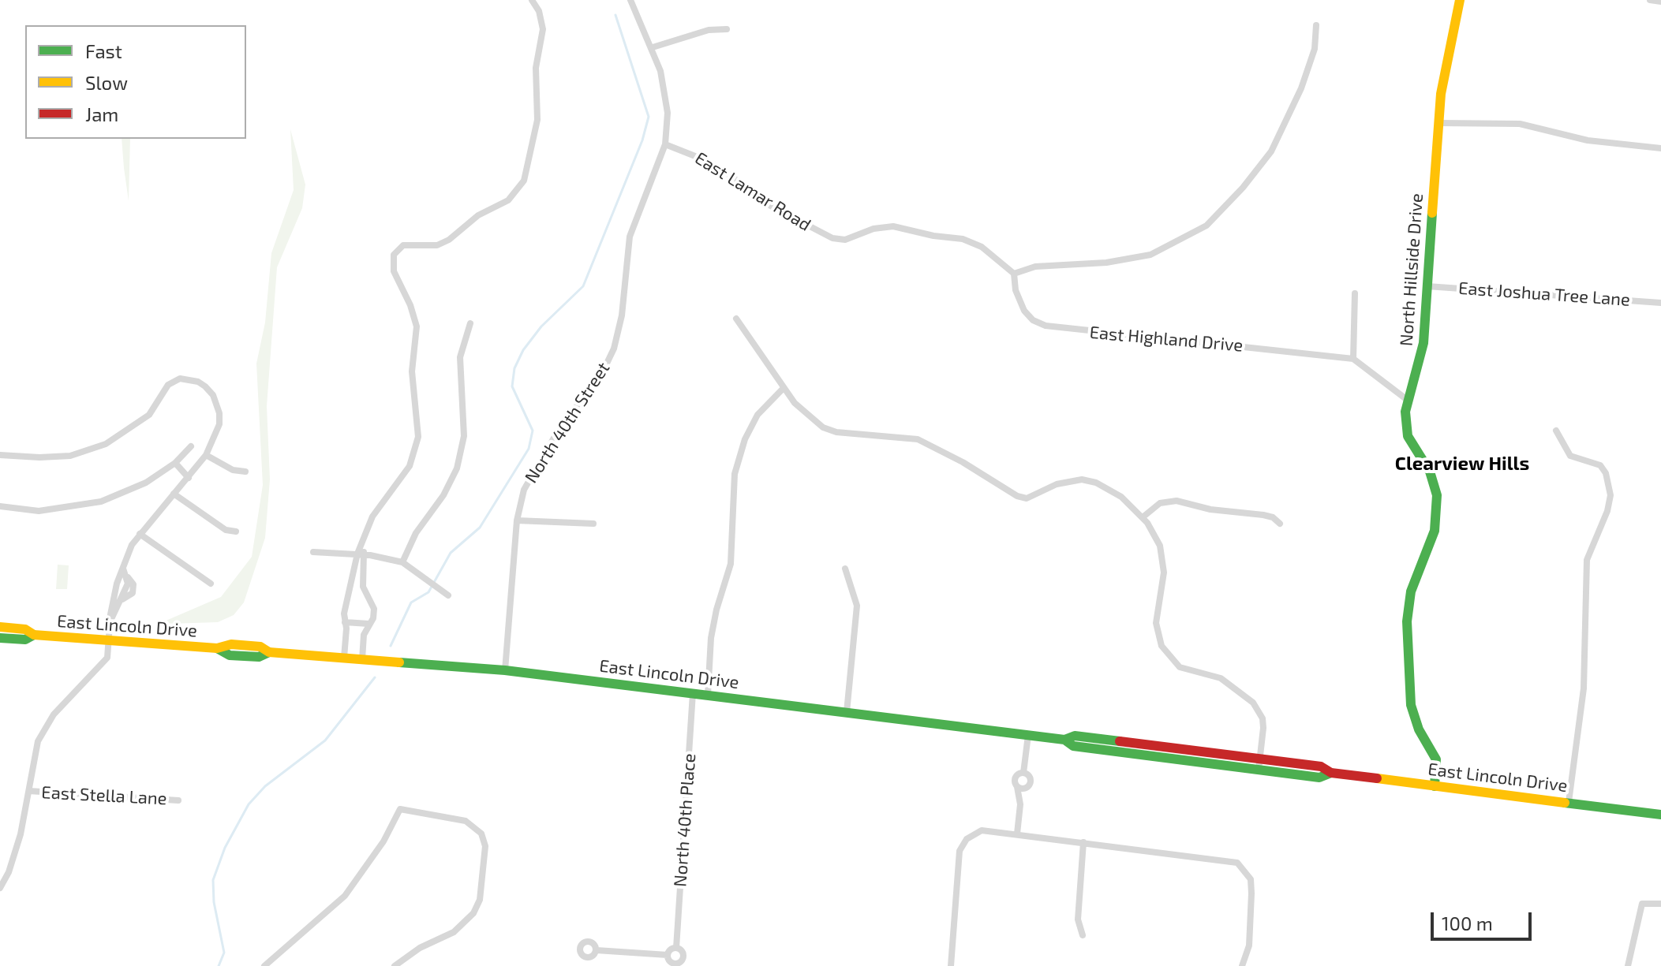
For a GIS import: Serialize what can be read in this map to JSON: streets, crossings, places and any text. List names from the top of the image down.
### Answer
{
  "streets": {
    "main road": ["North Hillside Drive", "East Lincoln Drive"],
    "street": [
      "East Lamar Road",
      "East Joshua Tree Lane",
      "East Highland Drive",
      "North 40th Street",
      "East Stella Lane",
      "North 40th Place"
    ]
  },
  "crossings": [
    ["East Lamar Road", "East Highland Drive"],
    ["East Lamar Road", "North 40th Street"],
    ["North Hillside Drive", "East Joshua Tree Lane"],
    ["North Hillside Drive", "East Lincoln Drive"],
    ["North 40th Street", "East Lincoln Drive"],
    ["East Lincoln Drive", "North 40th Place"]
  ],
  "districts": ["Clearview Hills"],
  "legend": ["Fast", "Slow", "Jam"],
  "scale_bar": "100 m"
}
